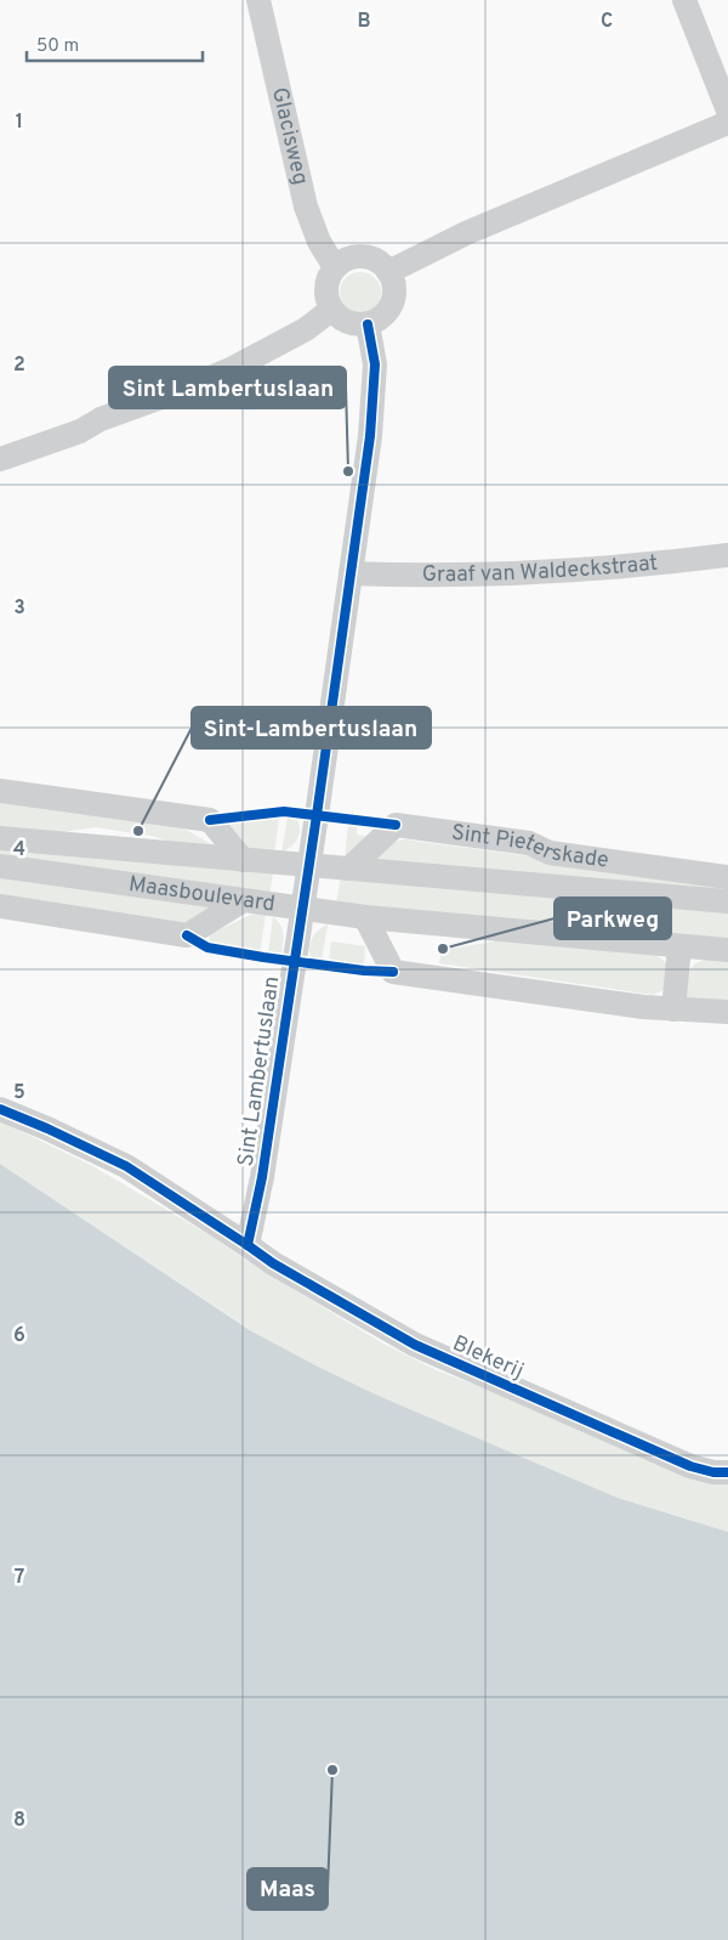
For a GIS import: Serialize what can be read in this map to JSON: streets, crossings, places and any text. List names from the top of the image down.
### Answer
{
  "streets": {
    "street": [
      "Glacisweg",
      "Graaf van Waldeckstraat",
      "Sint Pieterskade",
      "Maasboulevard",
      "Sint Lambertuslaan",
      "Blekerij"
    ]
  },
  "crossings": [
    ["Glacisweg", "Sint Lambertuslaan"],
    ["Graaf van Waldeckstraat", "Sint Lambertuslaan"],
    ["Sint Pieterskade", "Maasboulevard"],
    ["Maasboulevard", "Sint Lambertuslaan"],
    ["Sint Lambertuslaan", "Blekerij"]
  ],
  "places": [
    "Sint Lambertuslaan",
    "Sint-Lambertuslaan",
    "Parkweg",
    "Maas"
  ],
  "scale_bar": "50 m",
  "grid": {
    "columns": ["B", "C"],
    "rows": [
      "1",
      "2",
      "3",
      "4",
      "5",
      "6",
      "7",
      "8"
    ]
  }
}
